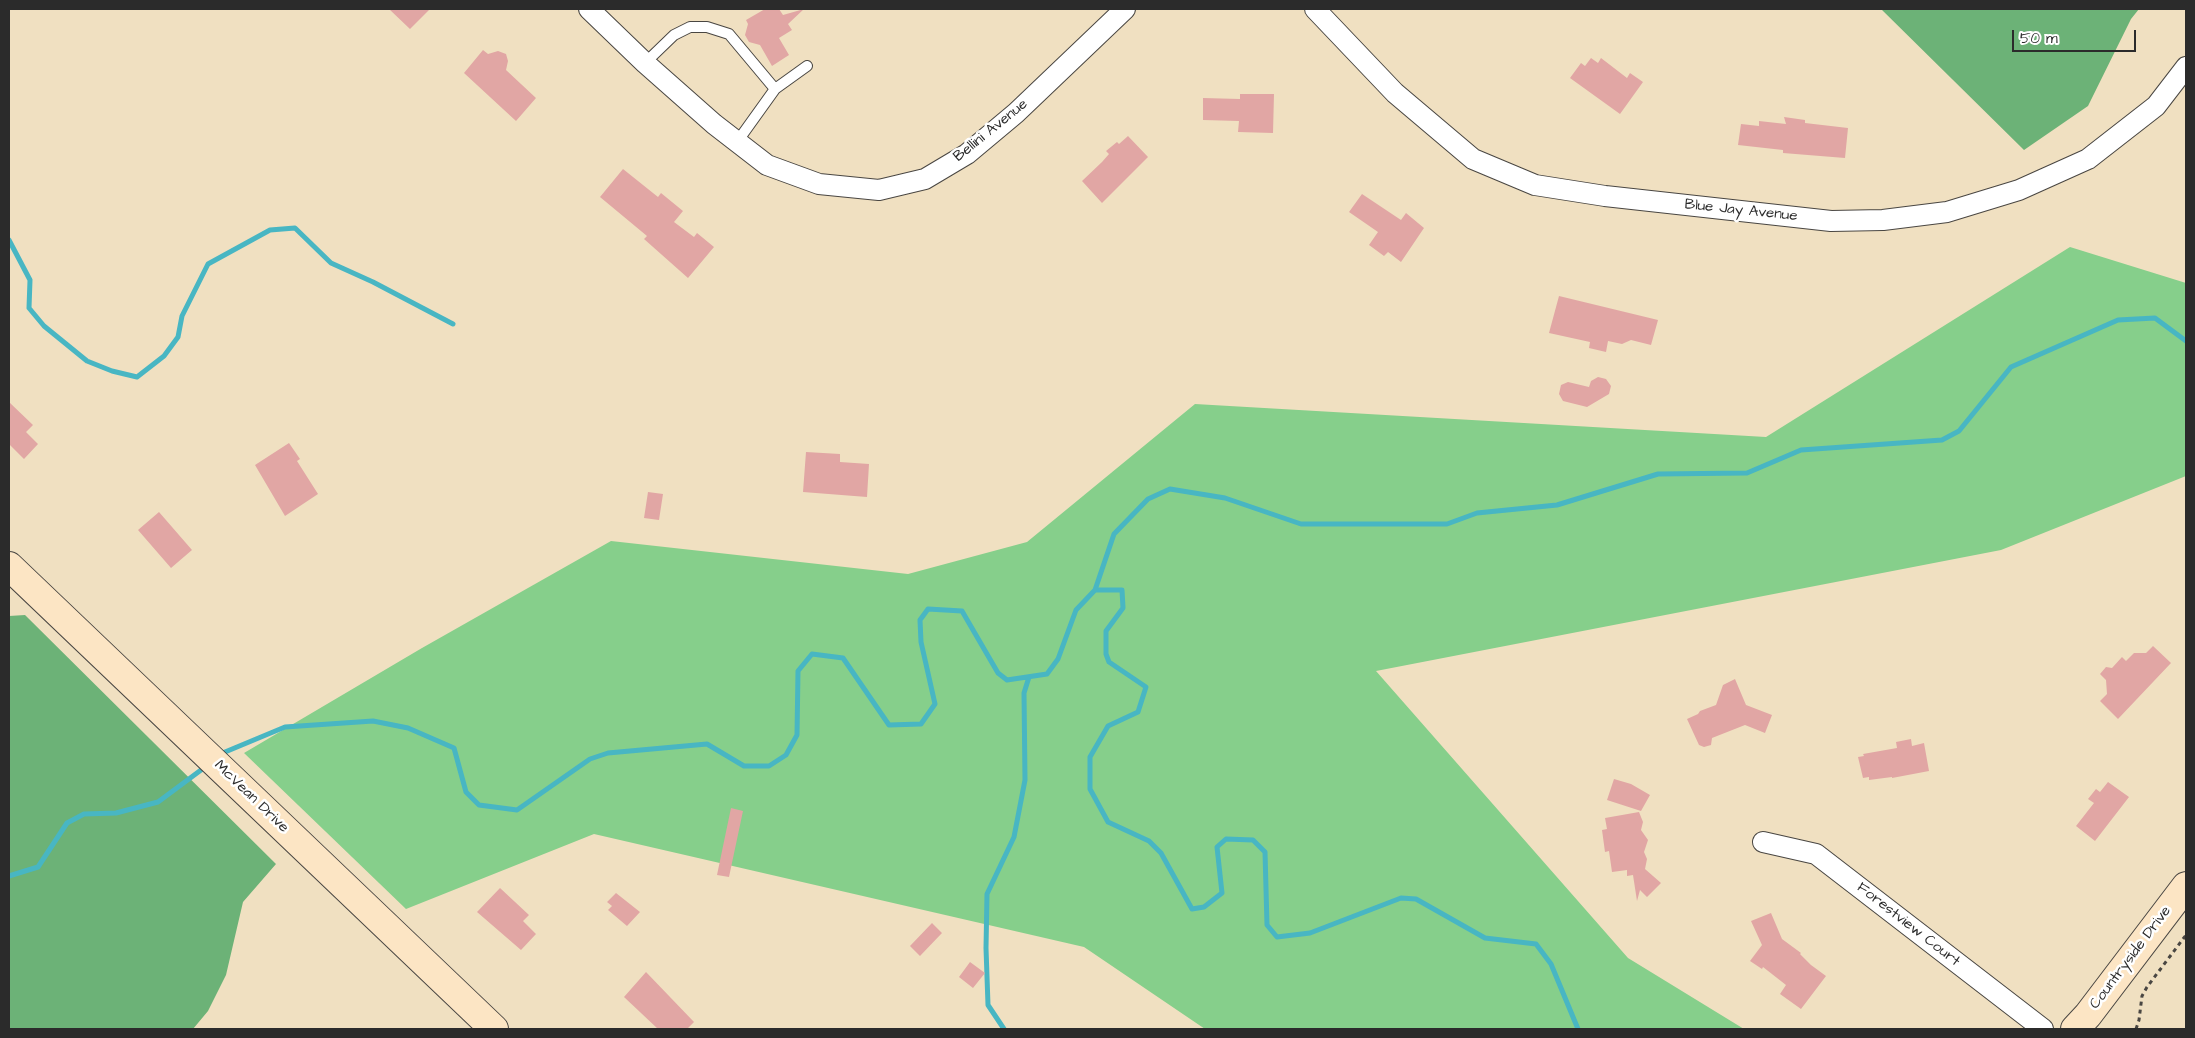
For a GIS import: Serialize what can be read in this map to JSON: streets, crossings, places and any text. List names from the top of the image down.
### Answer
{
  "streets": {
    "main road": ["McVean Drive", "Countryside Drive"],
    "street": ["Bellini Avenue", "Blue Jay Avenue", "Forestview Court"]
  },
  "scale_bar": "50 m"
}
